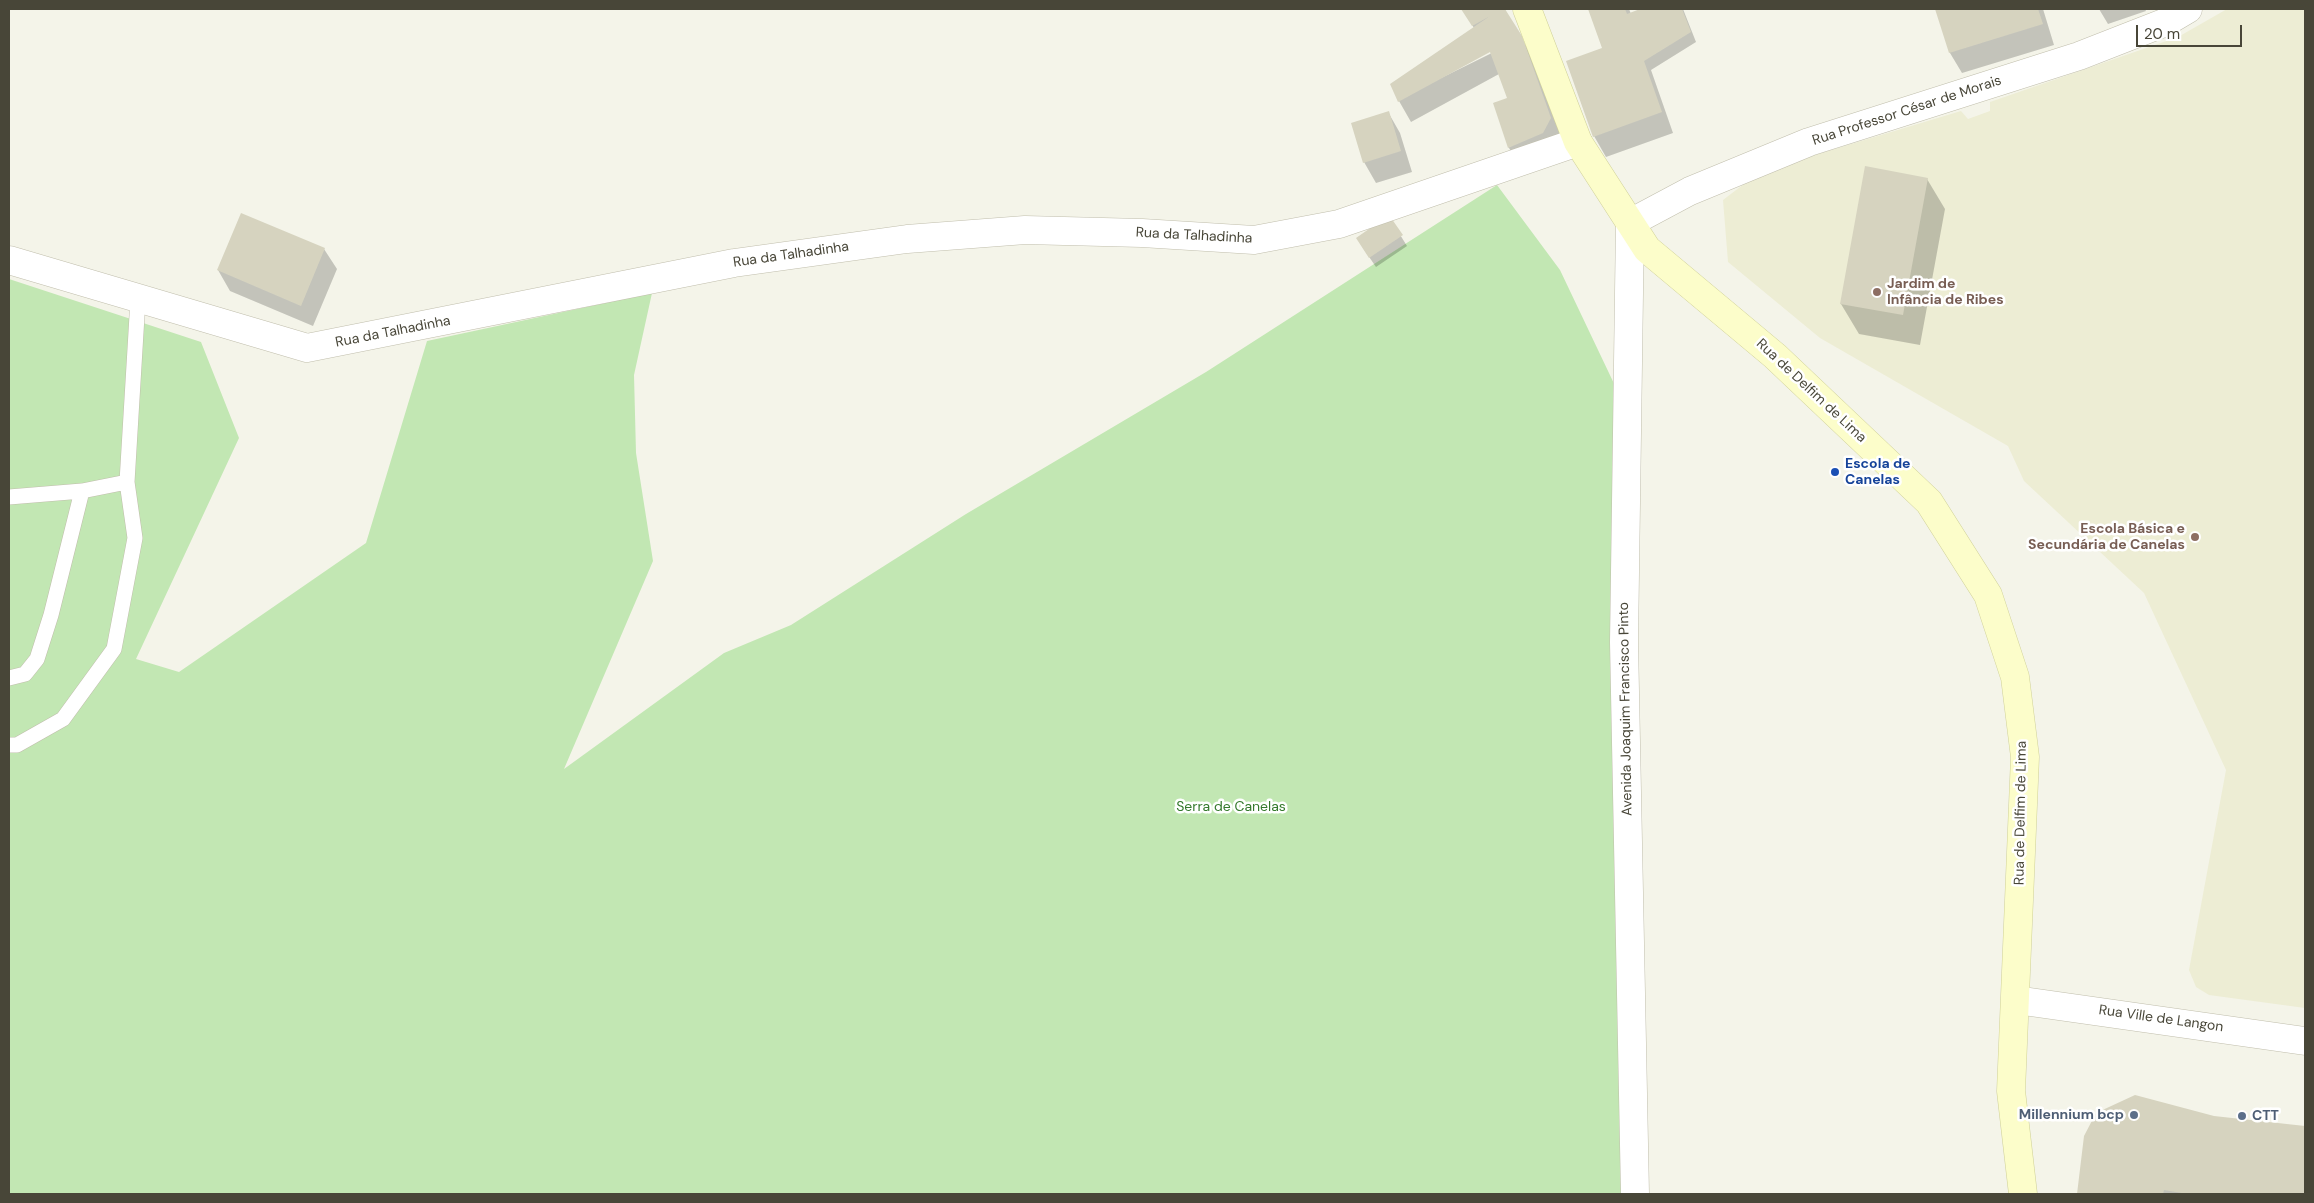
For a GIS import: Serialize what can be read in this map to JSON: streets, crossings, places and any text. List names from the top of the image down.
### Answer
{
  "streets": {
    "main road": ["Rua de Delfim de Lima"],
    "street": [
      "Rua Professor César de Morais",
      "Rua da Talhadinha",
      "Avenida Joaquim Francisco Pinto",
      "Rua Ville de Langon"
    ]
  },
  "crossings": [
    ["Rua Professor César de Morais", "Rua de Delfim de Lima"],
    ["Rua Professor César de Morais", "Avenida Joaquim Francisco Pinto"],
    ["Rua da Talhadinha", "Rua de Delfim de Lima"],
    ["Rua de Delfim de Lima", "Avenida Joaquim Francisco Pinto"],
    ["Rua de Delfim de Lima", "Rua Ville de Langon"]
  ],
  "parks": ["Serra de Canelas"],
  "places": [
    "Jardim de Infância de Ribes",
    "Escola de Canelas",
    "Escola Básica e Secundária de Canelas",
    "Millennium bcp",
    "CTT"
  ],
  "scale_bar": "20 m"
}
